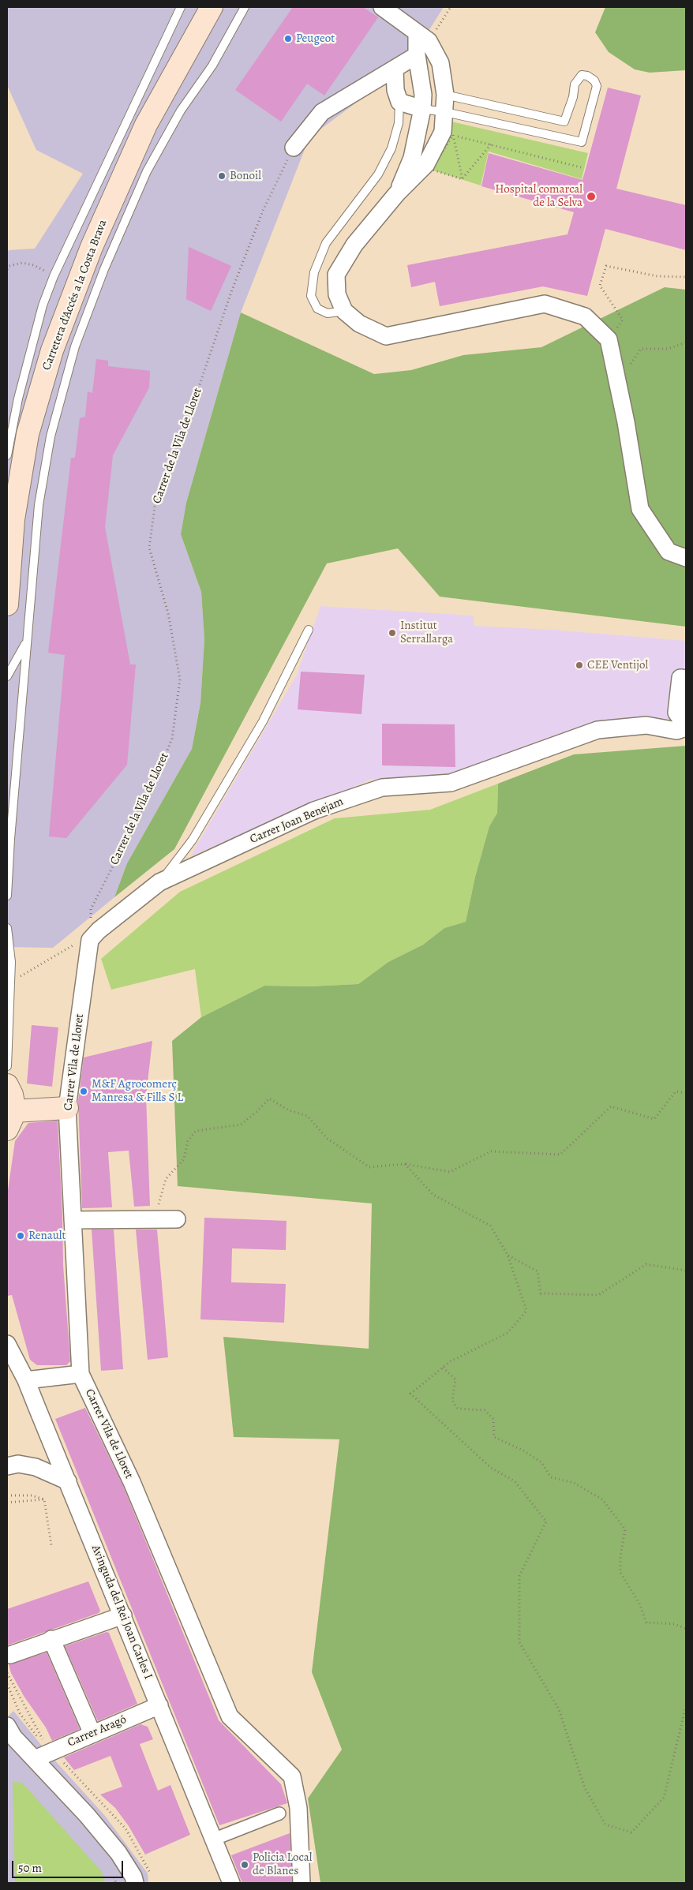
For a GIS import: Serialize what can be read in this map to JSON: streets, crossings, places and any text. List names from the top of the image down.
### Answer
{
  "streets": {
    "main road": ["Carretera d'Accés a la Costa Brava"],
    "street": [
      "Carrer Joan Benejam",
      "Carrer Vila de Lloret",
      "Avinguda del Rei Joan Carles I",
      "Carrer Aragó"
    ],
    "path": ["Carrer de la Vila de Lloret"]
  },
  "crossings": [
    ["Carrer de la Vila de Lloret", "Carrer Joan Benejam"],
    ["Carrer de la Vila de Lloret", "Carrer Vila de Lloret"],
    ["Carrer Joan Benejam", "Carrer Vila de Lloret"],
    ["Avinguda del Rei Joan Carles I", "Carrer Aragó"]
  ],
  "places": [
    "Peugeot",
    "Bonoil",
    "Hospital comarcal de la Selva",
    "Institut Serrallarga",
    "CEE Ventijol",
    "M&F Agrocomerç Manresa & Fills S L",
    "Renault",
    "Policia Local de Blanes"
  ],
  "scale_bar": "50 m"
}
